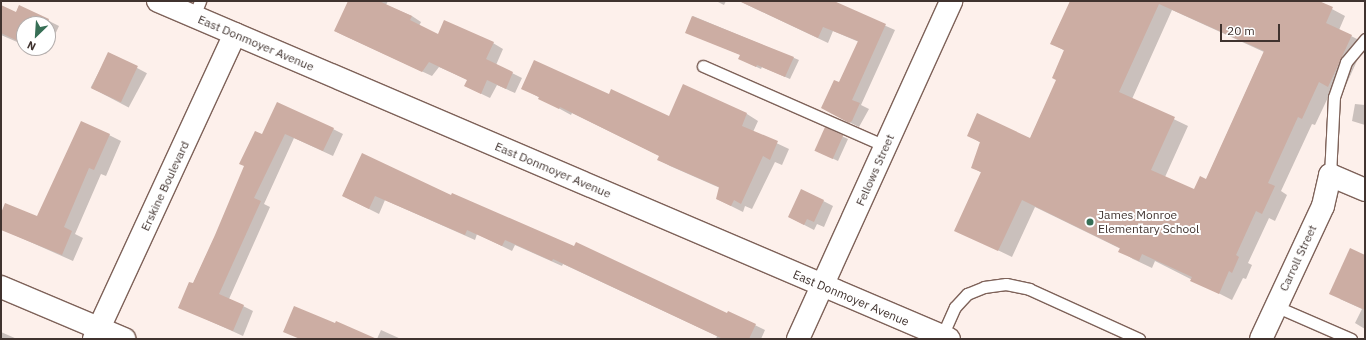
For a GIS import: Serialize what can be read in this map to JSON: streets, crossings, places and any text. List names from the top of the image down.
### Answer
{
  "streets": {
    "street": [
      "East Donmoyer Avenue",
      "Fellows Street",
      "Erskine Boulevard",
      "Carroll Street"
    ]
  },
  "crossings": [
    ["East Donmoyer Avenue", "Fellows Street"],
    ["East Donmoyer Avenue", "Erskine Boulevard"]
  ],
  "places": ["James Monroe Elementary School"],
  "scale_bar": "20 m",
  "north": "bottom left"
}
